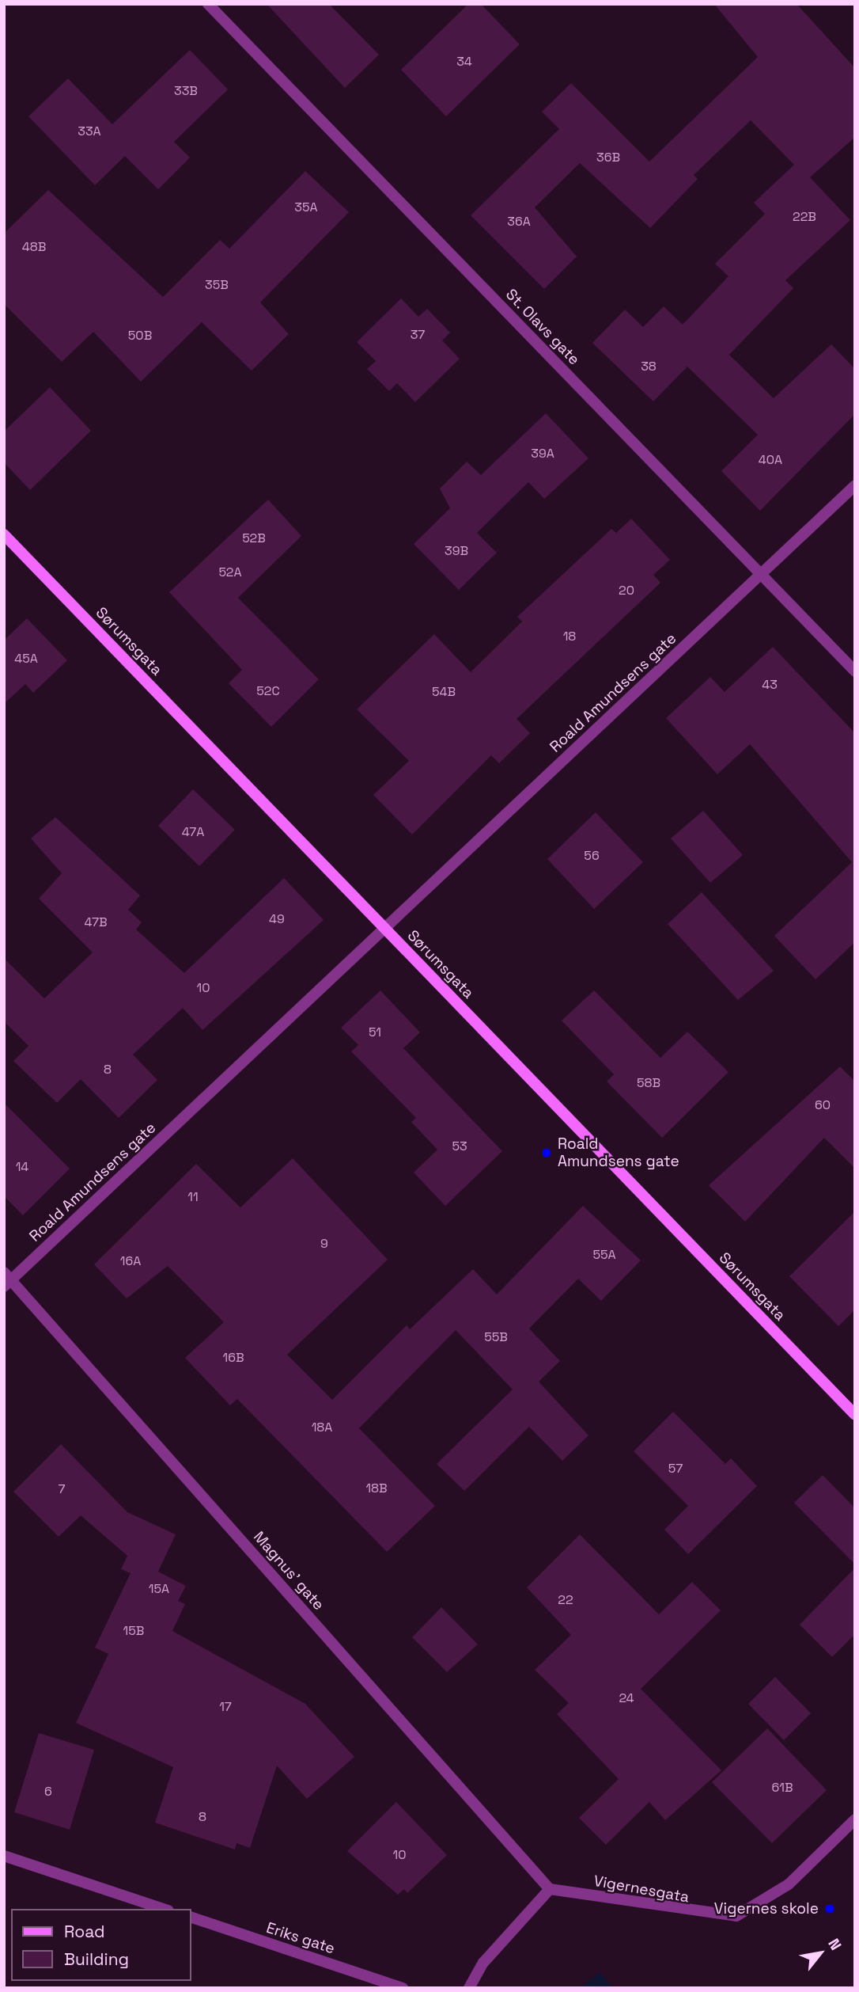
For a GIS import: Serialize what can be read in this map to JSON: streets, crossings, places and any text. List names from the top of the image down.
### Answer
{
  "streets": {
    "main road": ["Sørumsgata"],
    "street": [
      "St. Olavs gate",
      "Roald Amundsens gate",
      "Magnus' gate",
      "Vigernesgata",
      "Eriks gate"
    ]
  },
  "crossings": [
    ["St. Olavs gate", "Roald Amundsens gate"],
    ["Sørumsgata", "Roald Amundsens gate"],
    ["Roald Amundsens gate", "Magnus' gate"],
    ["Magnus' gate", "Vigernesgata"]
  ],
  "places": ["Roald Amundsens gate", "Vigernes skole"],
  "house_numbers": [
    "34",
    "33B",
    "33A",
    "36B",
    "35A",
    "22B",
    "36A",
    "48B",
    "35B",
    "37",
    "50B",
    "38",
    "39A",
    "40A",
    "52B",
    "39B",
    "52A",
    "20",
    "18",
    "45A",
    "43",
    "52C",
    "54B",
    "47A",
    "56",
    "49",
    "47B",
    "10",
    "51",
    "8",
    "58B",
    "60",
    "53",
    "14",
    "11",
    "9",
    "55A",
    "16A",
    "55B",
    "16B",
    "18A",
    "57",
    "18B",
    "7",
    "15A",
    "22",
    "15B",
    "24",
    "17",
    "61B",
    "6",
    "8",
    "10"
  ],
  "legend": ["Road", "Building"],
  "north": "top right"
}
